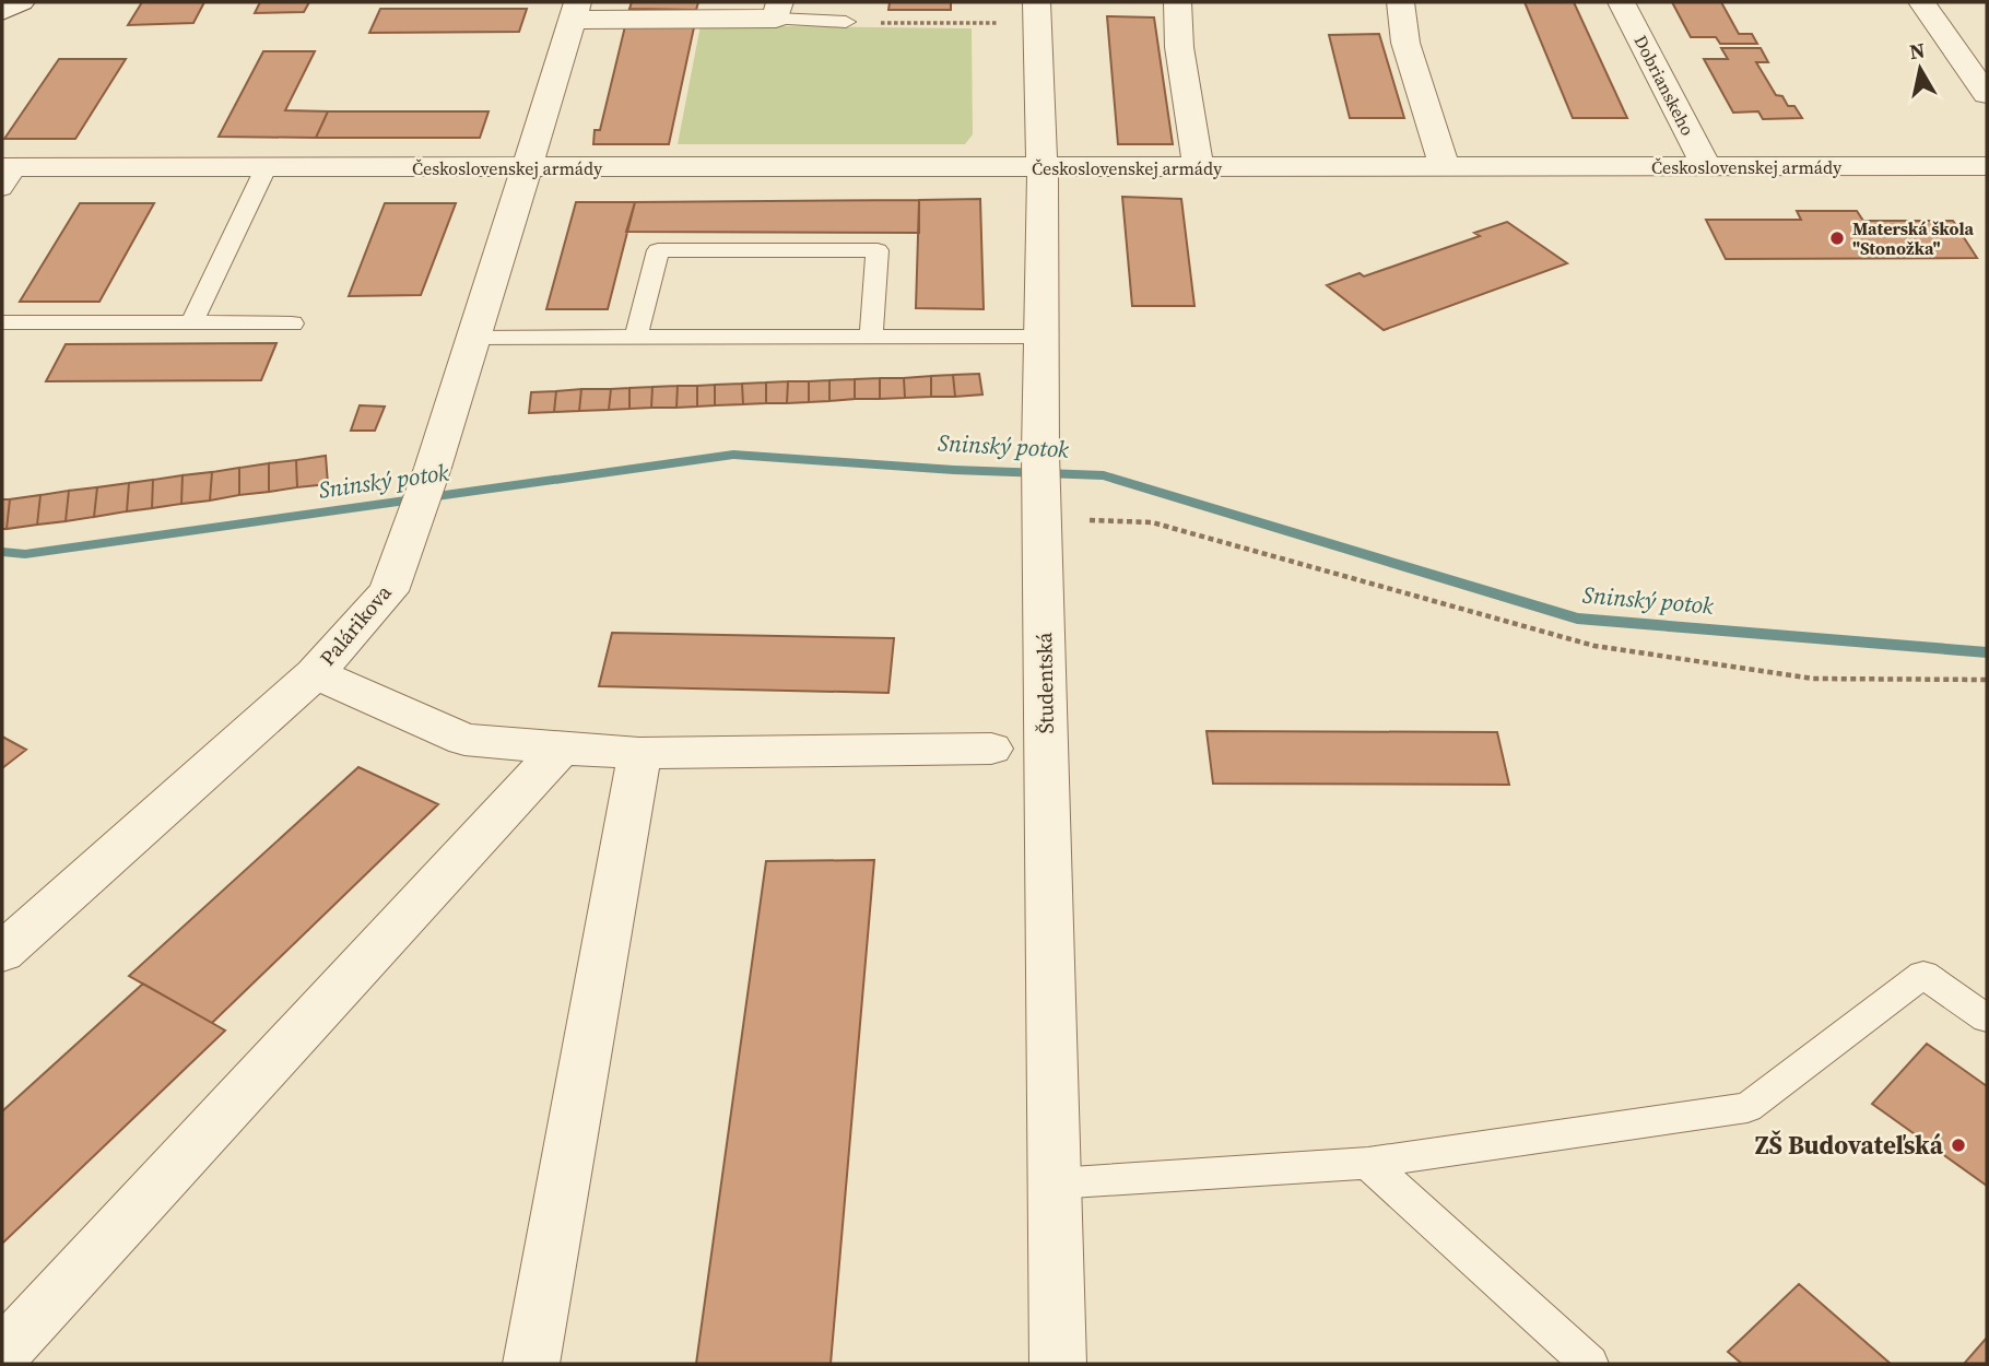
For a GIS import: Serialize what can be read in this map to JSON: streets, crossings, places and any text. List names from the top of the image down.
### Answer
{
  "streets": {
    "street": [
      "Dobrianskeho",
      "Československej armády",
      "Palárikova",
      "Študentská"
    ]
  },
  "crossings": [
    ["Dobrianskeho", "Československej armády"],
    ["Československej armády", "Palárikova"],
    ["Československej armády", "Študentská"]
  ],
  "water": ["Sninský potok"],
  "places": ["Materská škola \"Stonožka\"", "ZŠ Budovateľská"],
  "north": "top"
}
